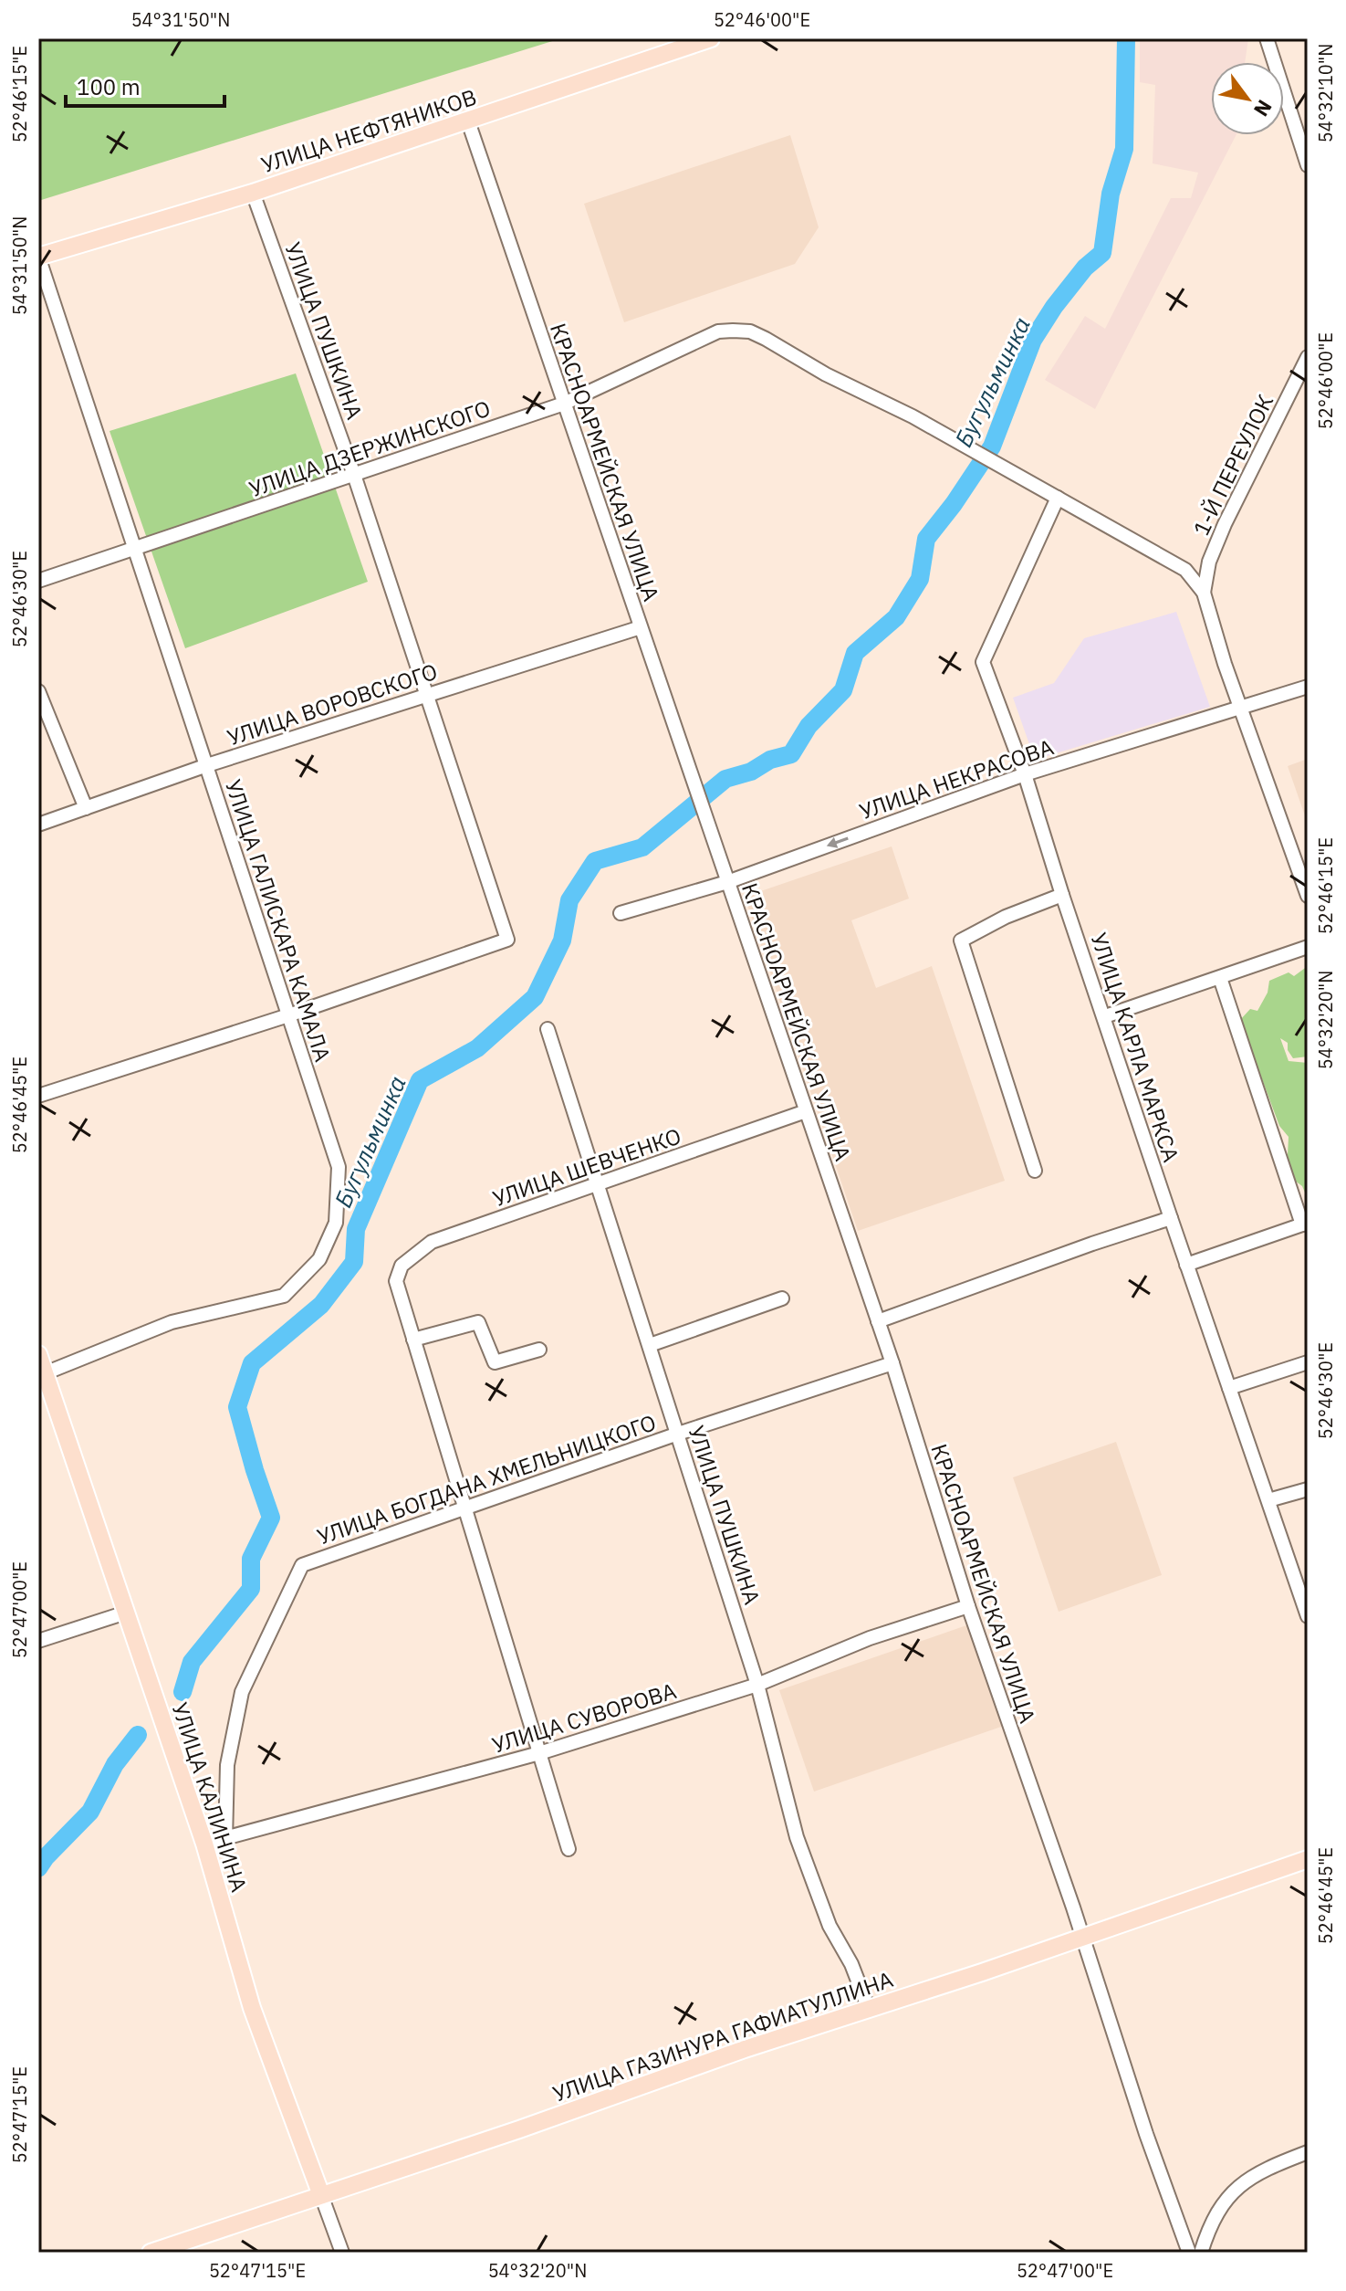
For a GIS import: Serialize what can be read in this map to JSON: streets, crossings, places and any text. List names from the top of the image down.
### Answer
{
  "streets": {
    "main road": ["УЛИЦА НЕФТЯНИКОВ", "УЛИЦА КАЛИНИНА", "УЛИЦА ГАЗИНУРА ГАФИАТУЛЛИНА"],
    "street": [
      "УЛИЦА ПУШКИНА",
      "УЛИЦА ДЗЕРЖИНСКОГО",
      "КРАСНОАРМЕЙСКАЯ УЛИЦА",
      "1-Й ПЕРЕУЛОК",
      "УЛИЦА ВОРОВСКОГО",
      "УЛИЦА НЕКРАСОВА",
      "УЛИЦА ГАЛИСКАРА КАМАЛА",
      "УЛИЦА КАРЛА МАРКСА",
      "УЛИЦА ШЕВЧЕНКО",
      "УЛИЦА БОГДАНА ХМЕЛЬНИЦКОГО",
      "УЛИЦА СУВОРОВА"
    ]
  },
  "crossings": [
    ["УЛИЦА НЕФТЯНИКОВ", "УЛИЦА ПУШКИНА"],
    ["УЛИЦА НЕФТЯНИКОВ", "КРАСНОАРМЕЙСКАЯ УЛИЦА"],
    ["УЛИЦА НЕФТЯНИКОВ", "УЛИЦА ГАЛИСКАРА КАМАЛА"],
    ["УЛИЦА ПУШКИНА", "УЛИЦА ДЗЕРЖИНСКОГО"],
    ["УЛИЦА ПУШКИНА", "УЛИЦА ВОРОВСКОГО"],
    ["УЛИЦА ПУШКИНА", "УЛИЦА ГАЛИСКАРА КАМАЛА"],
    ["УЛИЦА ПУШКИНА", "УЛИЦА ШЕВЧЕНКО"],
    ["УЛИЦА ПУШКИНА", "УЛИЦА БОГДАНА ХМЕЛЬНИЦКОГО"],
    ["УЛИЦА ПУШКИНА", "УЛИЦА СУВОРОВА"],
    ["УЛИЦА ПУШКИНА", "УЛИЦА ГАЗИНУРА ГАФИАТУЛЛИНА"],
    ["УЛИЦА ДЗЕРЖИНСКОГО", "КРАСНОАРМЕЙСКАЯ УЛИЦА"],
    ["УЛИЦА ДЗЕРЖИНСКОГО", "1-Й ПЕРЕУЛОК"],
    ["УЛИЦА ДЗЕРЖИНСКОГО", "УЛИЦА ГАЛИСКАРА КАМАЛА"],
    ["УЛИЦА ДЗЕРЖИНСКОГО", "УЛИЦА КАРЛА МАРКСА"],
    ["КРАСНОАРМЕЙСКАЯ УЛИЦА", "УЛИЦА ВОРОВСКОГО"],
    ["КРАСНОАРМЕЙСКАЯ УЛИЦА", "УЛИЦА НЕКРАСОВА"],
    ["КРАСНОАРМЕЙСКАЯ УЛИЦА", "УЛИЦА ШЕВЧЕНКО"],
    ["КРАСНОАРМЕЙСКАЯ УЛИЦА", "УЛИЦА БОГДАНА ХМЕЛЬНИЦКОГО"],
    ["КРАСНОАРМЕЙСКАЯ УЛИЦА", "УЛИЦА СУВОРОВА"],
    ["КРАСНОАРМЕЙСКАЯ УЛИЦА", "УЛИЦА ГАЗИНУРА ГАФИАТУЛЛИНА"],
    ["УЛИЦА ВОРОВСКОГО", "УЛИЦА ГАЛИСКАРА КАМАЛА"],
    ["УЛИЦА НЕКРАСОВА", "УЛИЦА КАРЛА МАРКСА"],
    ["УЛИЦА ГАЛИСКАРА КАМАЛА", "УЛИЦА КАЛИНИНА"],
    ["УЛИЦА БОГДАНА ХМЕЛЬНИЦКОГО", "УЛИЦА СУВОРОВА"],
    ["УЛИЦА СУВОРОВА", "УЛИЦА КАЛИНИНА"],
    ["УЛИЦА КАЛИНИНА", "УЛИЦА ГАЗИНУРА ГАФИАТУЛЛИНА"]
  ],
  "one_way": ["УЛИЦА НЕКРАСОВА"],
  "water": ["Бугульминка"],
  "scale_bar": "100 m",
  "north": "bottom right",
  "coordinates": [
    "54°31'50\"N",
    "52°46'00\"E",
    "54°32'10\"N",
    "52°46'15\"E",
    "52°46'30\"E",
    "54°32'20\"N",
    "52°46'45\"E",
    "52°47'00\"E",
    "52°47'15\"E"
  ]
}
